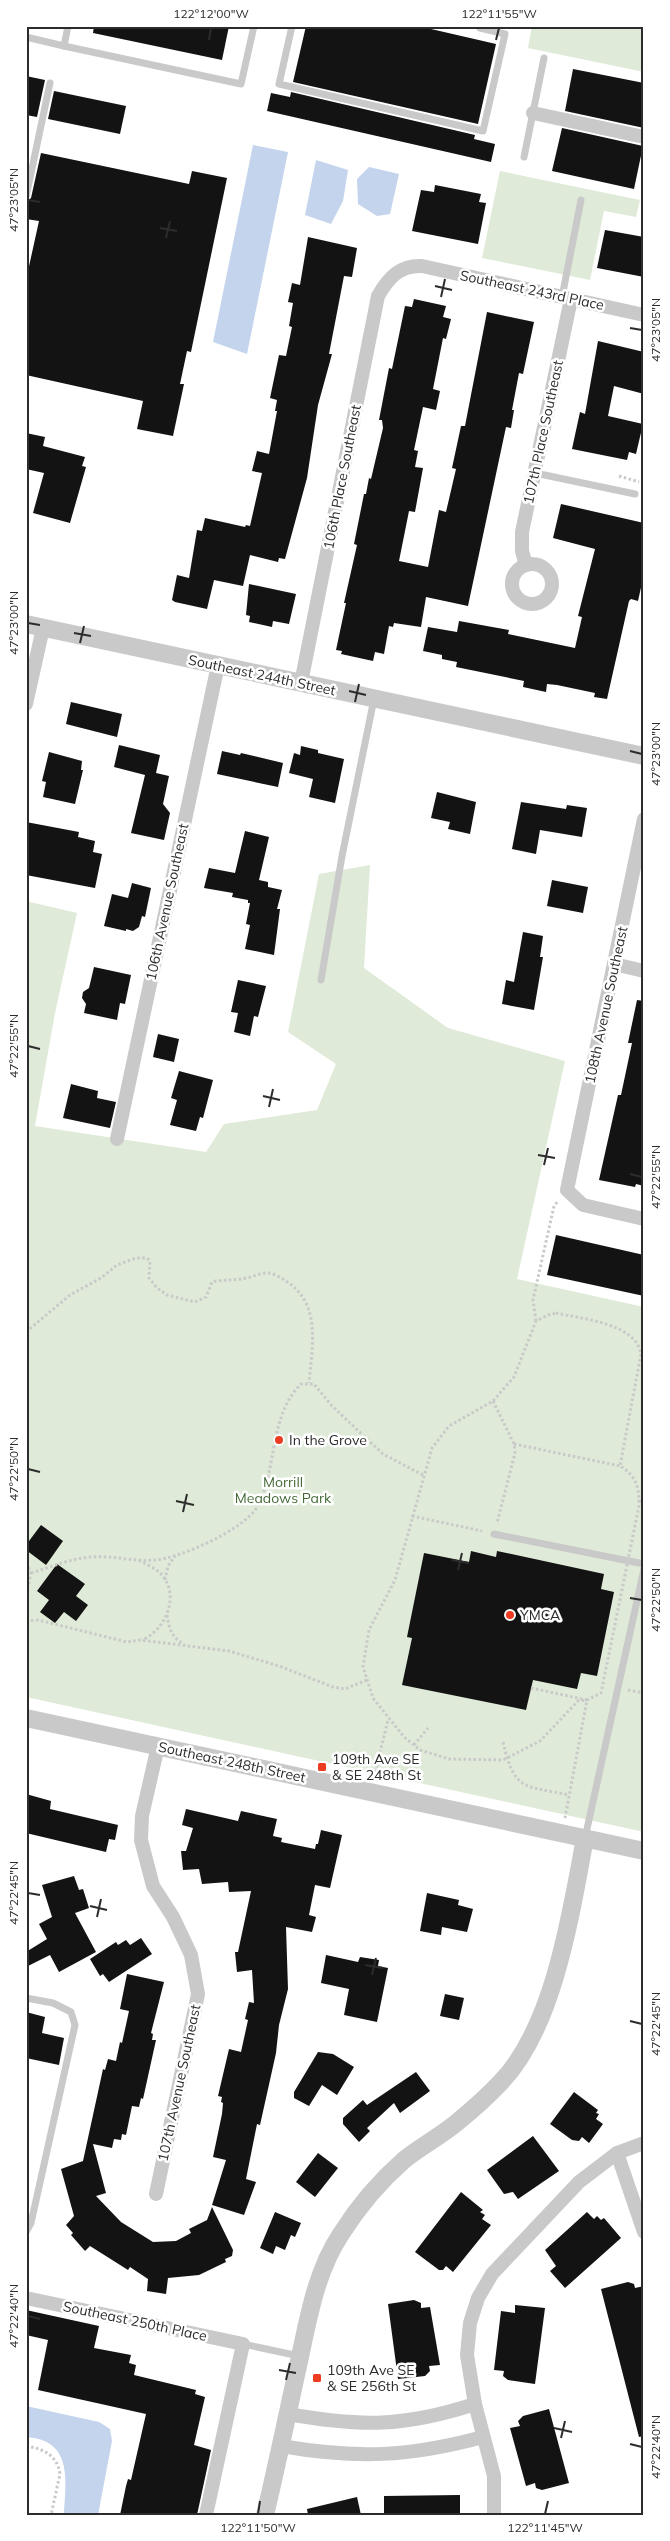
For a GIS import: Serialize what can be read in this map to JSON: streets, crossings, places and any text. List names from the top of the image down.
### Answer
{
  "streets": {
    "street": [
      "Southeast 243rd Place",
      "107th Place Southeast",
      "106th Place Southeast",
      "Southeast 244th Street",
      "106th Avenue Southeast",
      "108th Avenue Southeast",
      "Southeast 248th Street",
      "107th Avenue Southeast",
      "Southeast 250th Place"
    ]
  },
  "crossings": [
    ["Southeast 243rd Place", "107th Place Southeast"],
    ["Southeast 243rd Place", "106th Place Southeast"],
    ["106th Place Southeast", "Southeast 244th Street"],
    ["Southeast 244th Street", "106th Avenue Southeast"],
    ["Southeast 248th Street", "107th Avenue Southeast"]
  ],
  "parks": ["Morrill Meadows Park"],
  "places": {
    "other": ["In the Grove", "YMCA"],
    "transit": ["109th Ave SE & SE 248th St", "109th Ave SE & SE 256th St"]
  },
  "coordinates": [
    "122°12'00\"W",
    "122°11'55\"W",
    "47°23'05\"N",
    "47°23'00\"N",
    "47°22'55\"N",
    "47°22'50\"N",
    "47°22'45\"N",
    "47°22'40\"N",
    "122°11'50\"W",
    "122°11'45\"W"
  ]
}
